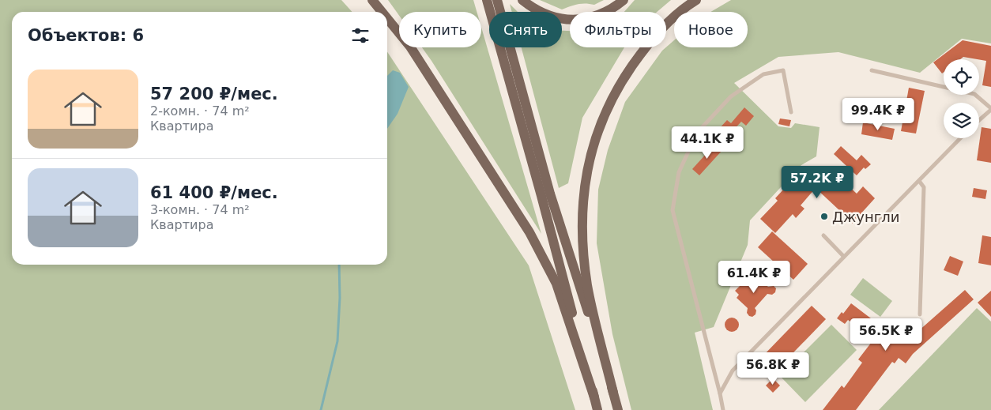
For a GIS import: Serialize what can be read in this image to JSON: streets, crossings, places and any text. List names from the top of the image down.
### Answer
{
  "places": ["Джунгли"],
  "page": {
    "chip": [
      "Купить",
      "Снять",
      "Фильтры",
      "Новое"
    ],
    "heading": "Объектов: 6",
    "list": [
      {
        "name": "57 200 ₽/мес.",
        "note": "2-комн. · 74 m² · Квартира"
      },
      {
        "name": "61 400 ₽/мес.",
        "note": "3-комн. · 74 m² · Квартира"
      }
    ],
    "price": [
      "99.4K ₽",
      "44.1K ₽",
      "57.2K ₽",
      "61.4K ₽",
      "56.5K ₽",
      "56.8K ₽"
    ]
  }
}
